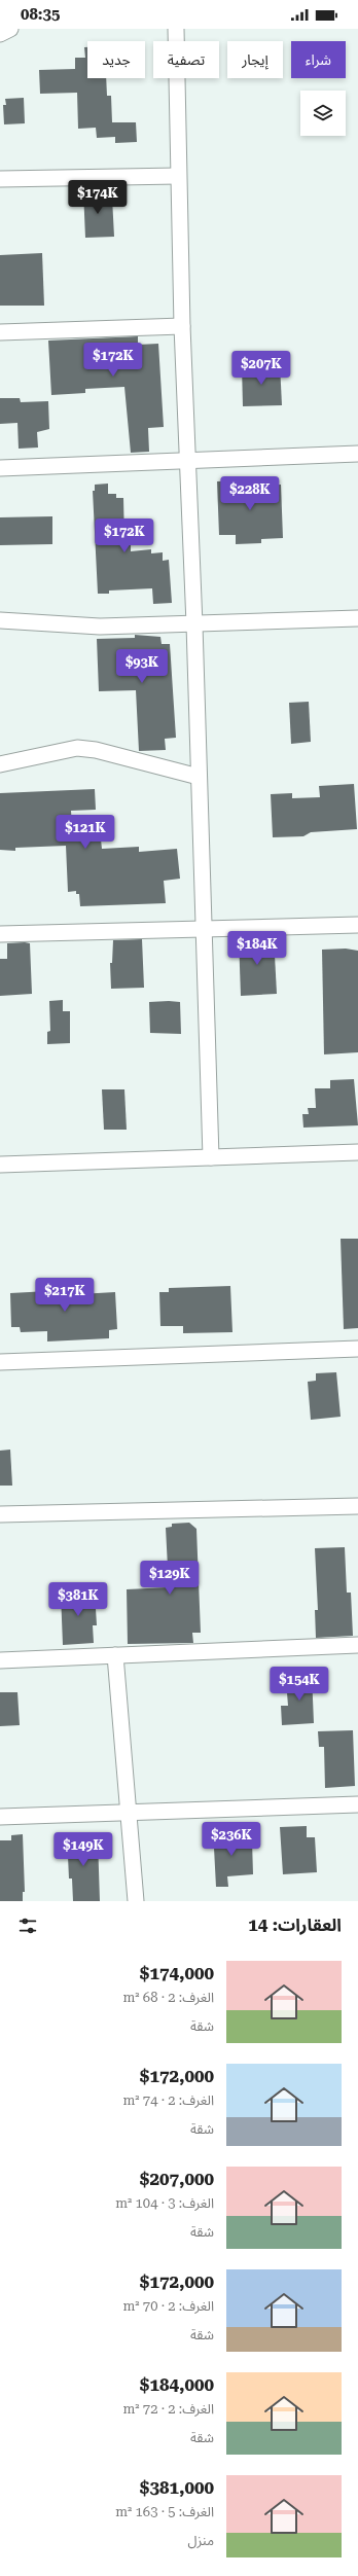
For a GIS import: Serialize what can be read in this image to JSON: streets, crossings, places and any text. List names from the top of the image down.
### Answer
{
  "page": {
    "status": "08:35",
    "chip": [
      "شراء",
      "إيجار",
      "تصفية",
      "جديد"
    ],
    "price": [
      "$174K",
      "$172K",
      "$207K",
      "$228K",
      "$172K",
      "$93K",
      "$121K",
      "$184K",
      "$217K",
      "$129K",
      "$381K",
      "$154K",
      "$236K",
      "$149K"
    ],
    "heading": "العقارات: 14",
    "list": [
      {
        "name": "$174,000",
        "note": "الغرف: 2 · 68 m² · شقة"
      },
      {
        "name": "$172,000",
        "note": "الغرف: 2 · 74 m² · شقة"
      },
      {
        "name": "$207,000",
        "note": "الغرف: 3 · 104 m² · شقة"
      },
      {
        "name": "$172,000",
        "note": "الغرف: 2 · 70 m² · شقة"
      },
      {
        "name": "$184,000",
        "note": "الغرف: 2 · 72 m² · شقة"
      },
      {
        "name": "$381,000",
        "note": "الغرف: 5 · 163 m² · منزل"
      }
    ]
  }
}
